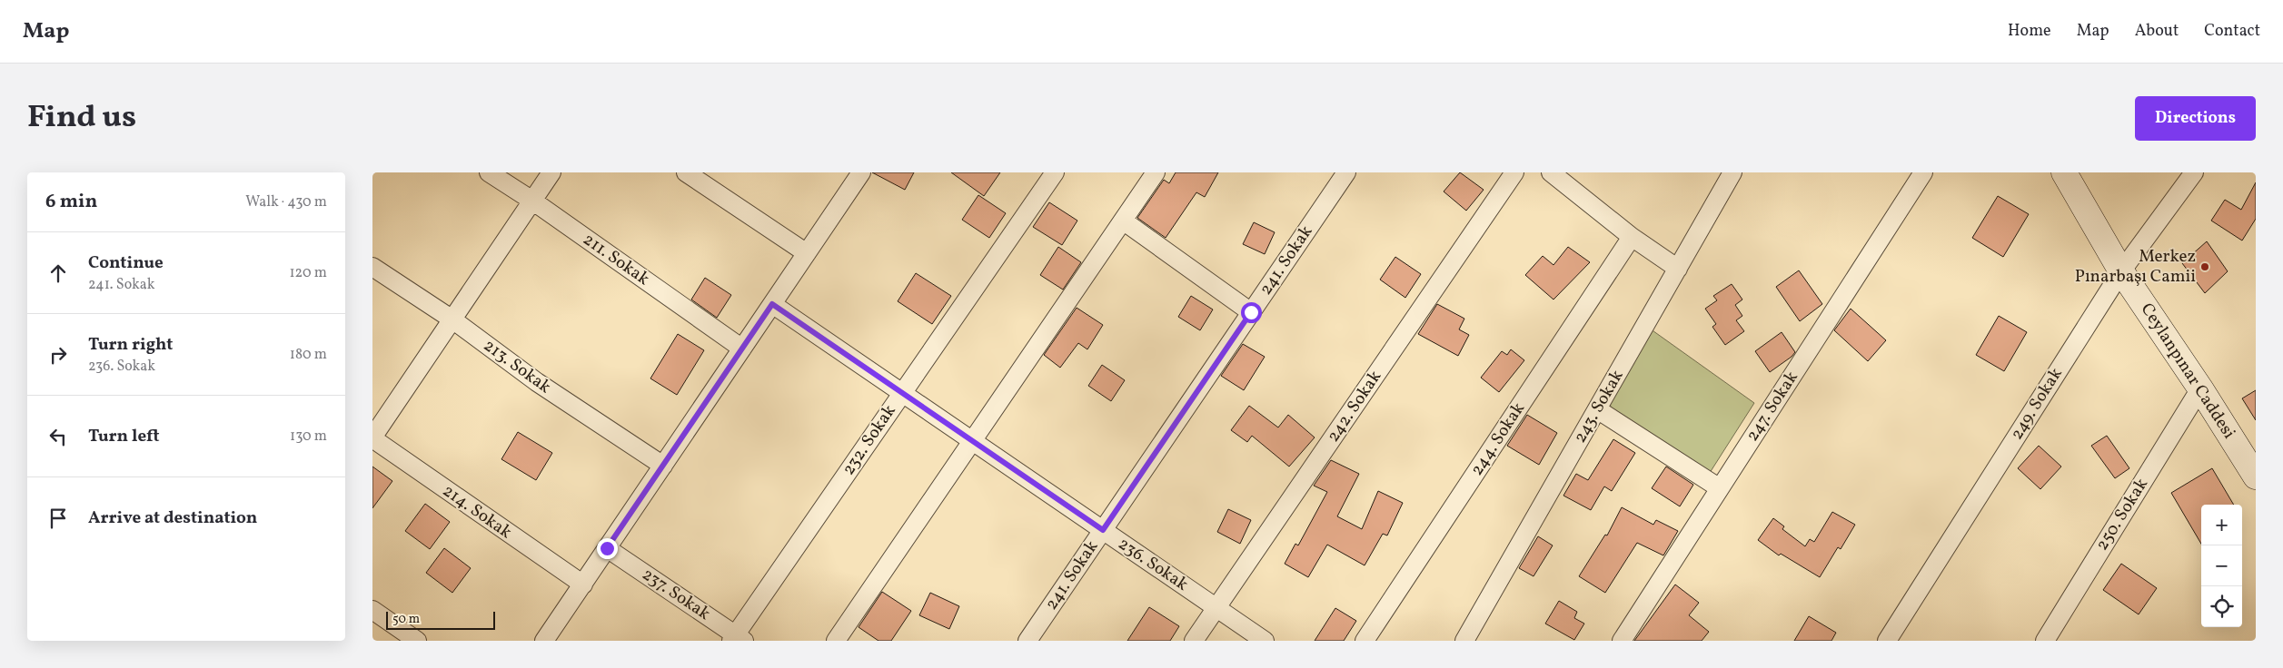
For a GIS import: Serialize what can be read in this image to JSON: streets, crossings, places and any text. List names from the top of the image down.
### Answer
{
  "streets": {
    "main road": ["Ceylanpınar Caddesi"],
    "street": [
      "211. Sokak",
      "241. Sokak",
      "213. Sokak",
      "249. Sokak",
      "242. Sokak",
      "243. Sokak",
      "247. Sokak",
      "244. Sokak",
      "232. Sokak",
      "214. Sokak",
      "250. Sokak",
      "236. Sokak",
      "237. Sokak"
    ]
  },
  "crossings": [
    ["241. Sokak", "236. Sokak"],
    ["Ceylanpınar Caddesi", "249. Sokak"],
    ["Ceylanpınar Caddesi", "250. Sokak"],
    ["242. Sokak", "236. Sokak"],
    ["232. Sokak", "236. Sokak"],
    ["232. Sokak", "237. Sokak"]
  ],
  "places": ["Merkez Pınarbaşı Camii"],
  "scale_bar": "50 m",
  "page": {
    "header": "Map",
    "nav": [
      "Home",
      "Map",
      "About",
      "Contact"
    ],
    "title": "Find us",
    "buttons": "Directions",
    "heading": ["6 min", "Walk · 430 m"],
    "list": [
      ["Continue", "241. Sokak", "120 m"],
      ["Turn right", "236. Sokak", "180 m"],
      ["Turn left", "130 m"],
      "Arrive at destination"
    ],
    "map_buttons": ["+", "−"],
    "scale": "50 m"
  }
}
